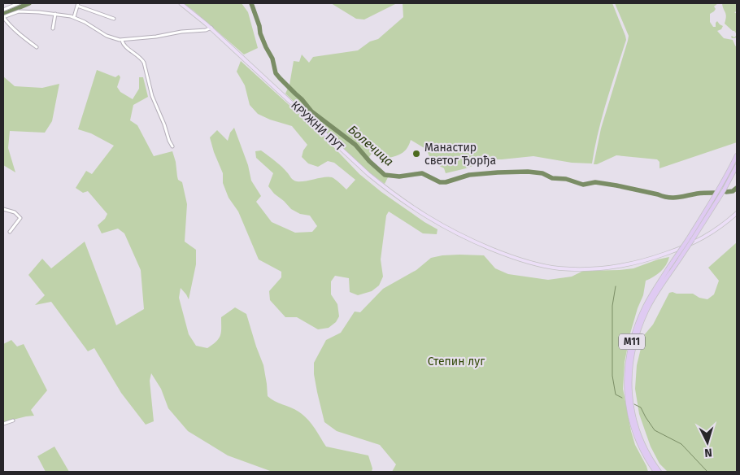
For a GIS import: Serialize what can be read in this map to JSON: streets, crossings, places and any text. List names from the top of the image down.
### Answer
{
  "streets": {
    "highway": ["M11"],
    "main road": ["КРУЖНИ ПУТ"]
  },
  "water": ["Болечица"],
  "parks": ["Степин луг"],
  "places": ["Манастир светог Ђорђа"],
  "north": "bottom"
}
